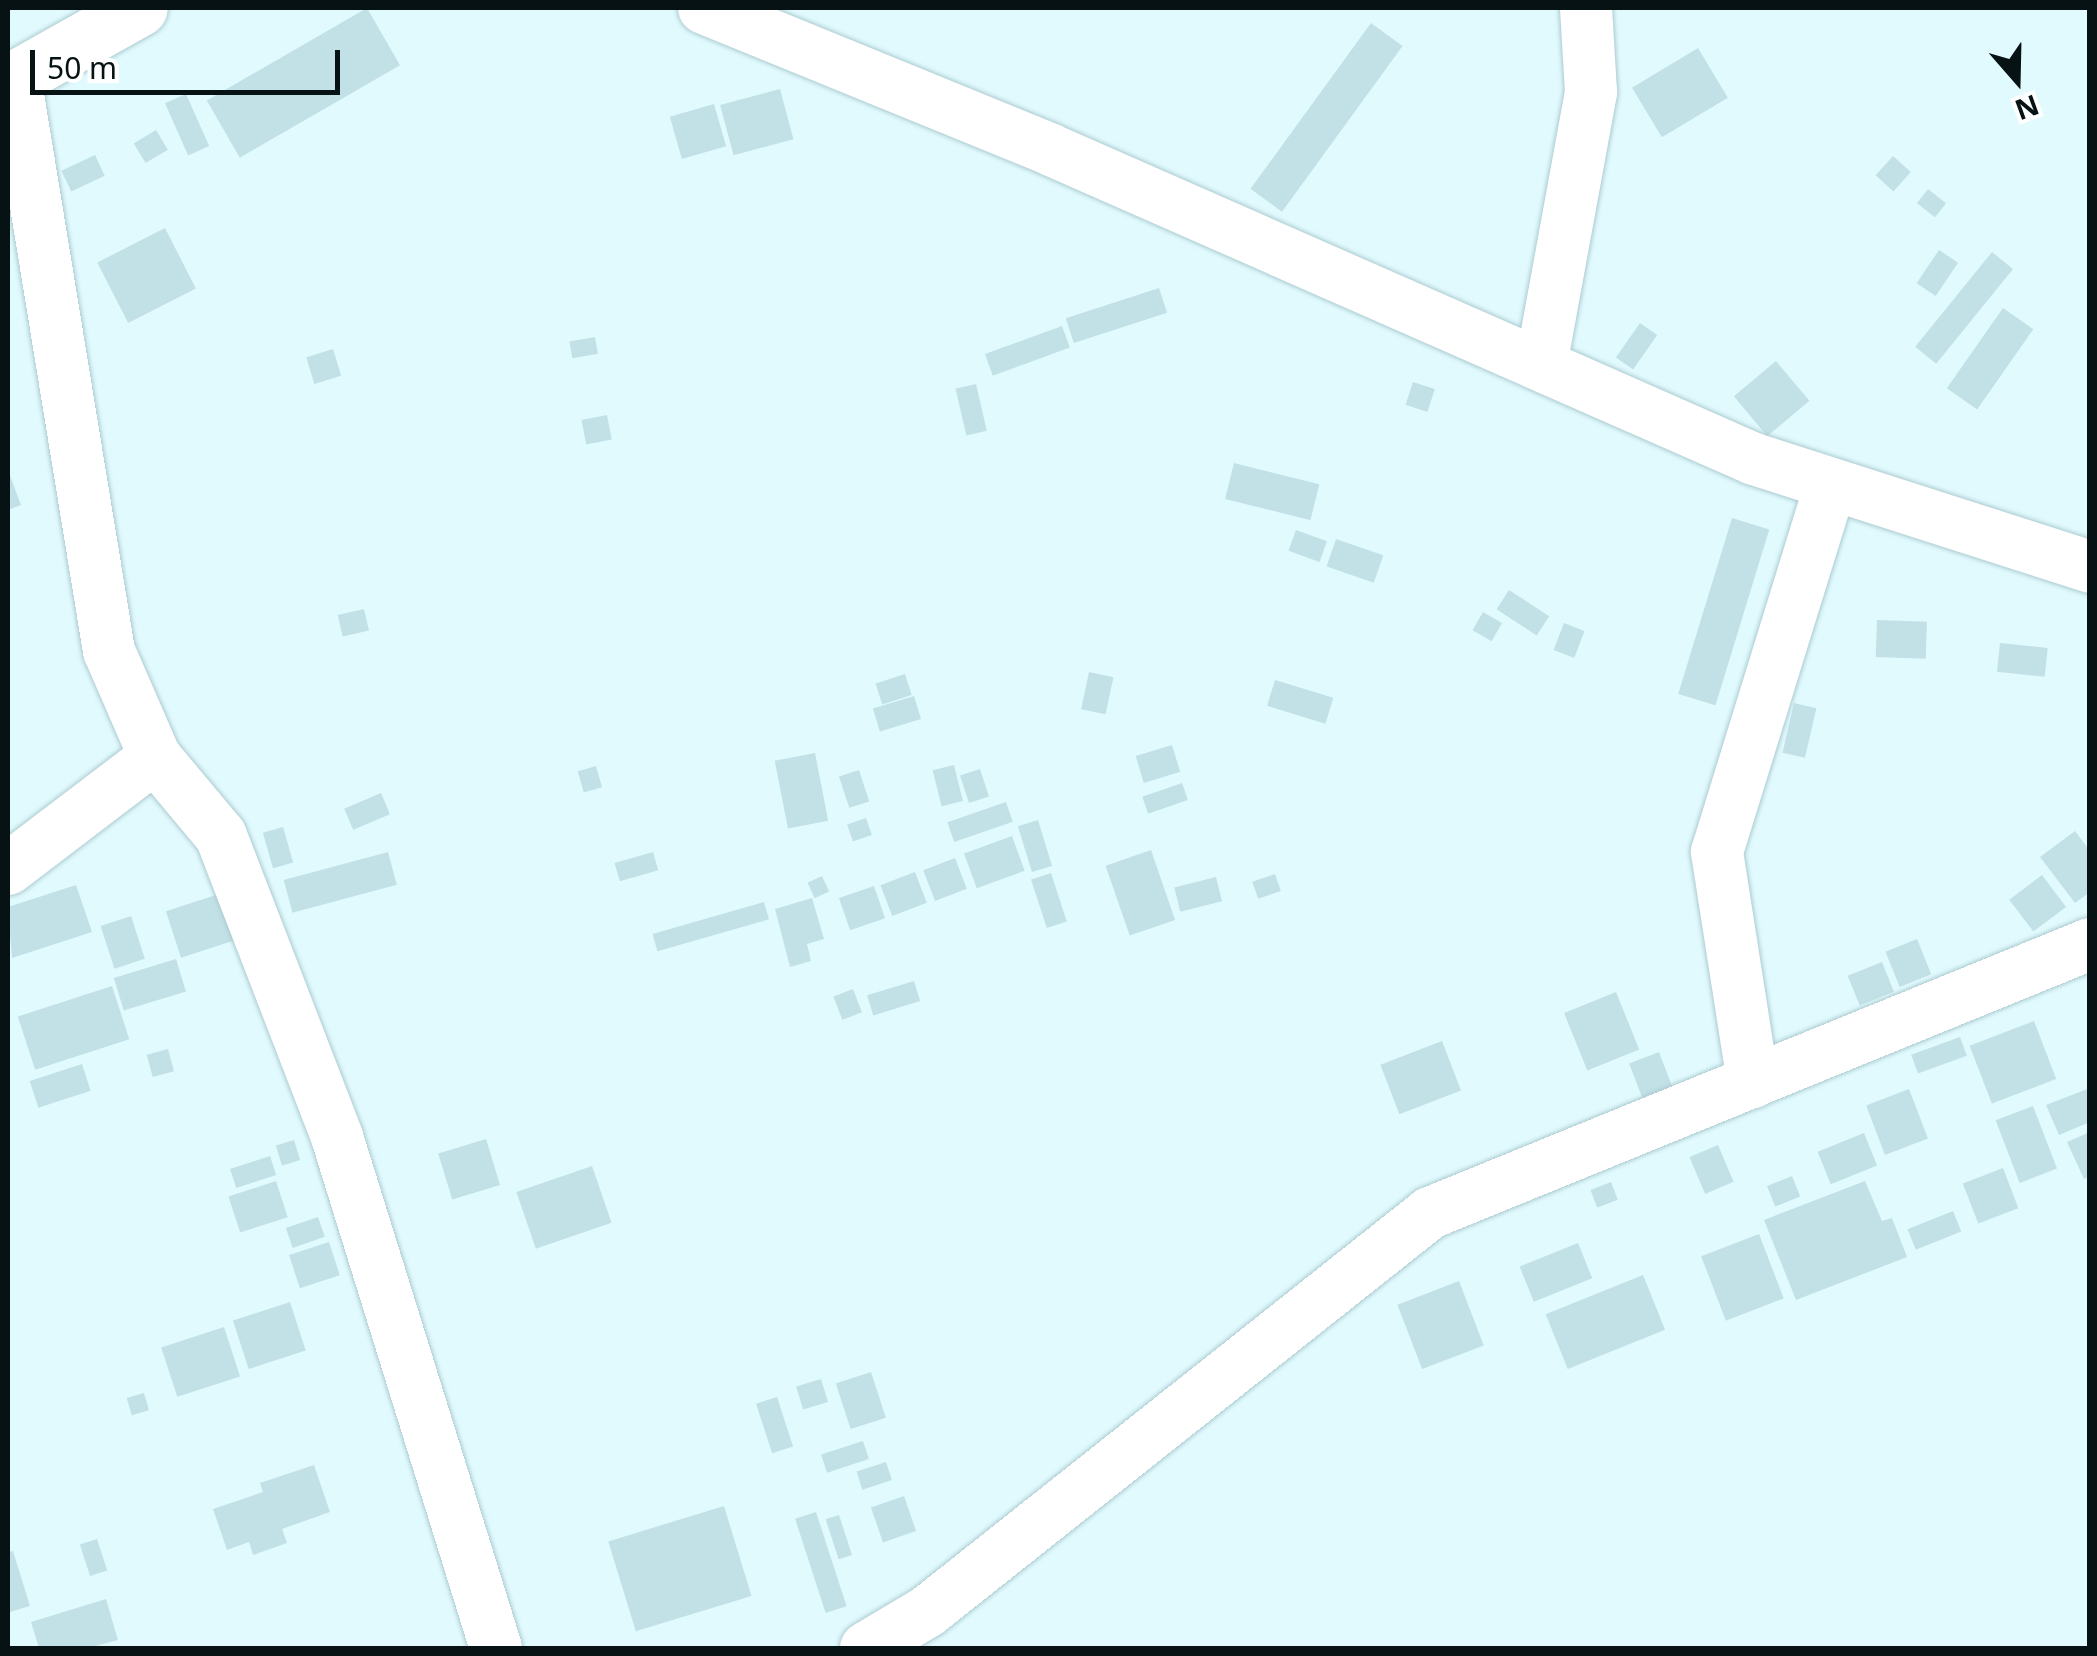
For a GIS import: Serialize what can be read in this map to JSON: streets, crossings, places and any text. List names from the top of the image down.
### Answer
{
  "scale_bar": "50 m",
  "north": "bottom"
}
